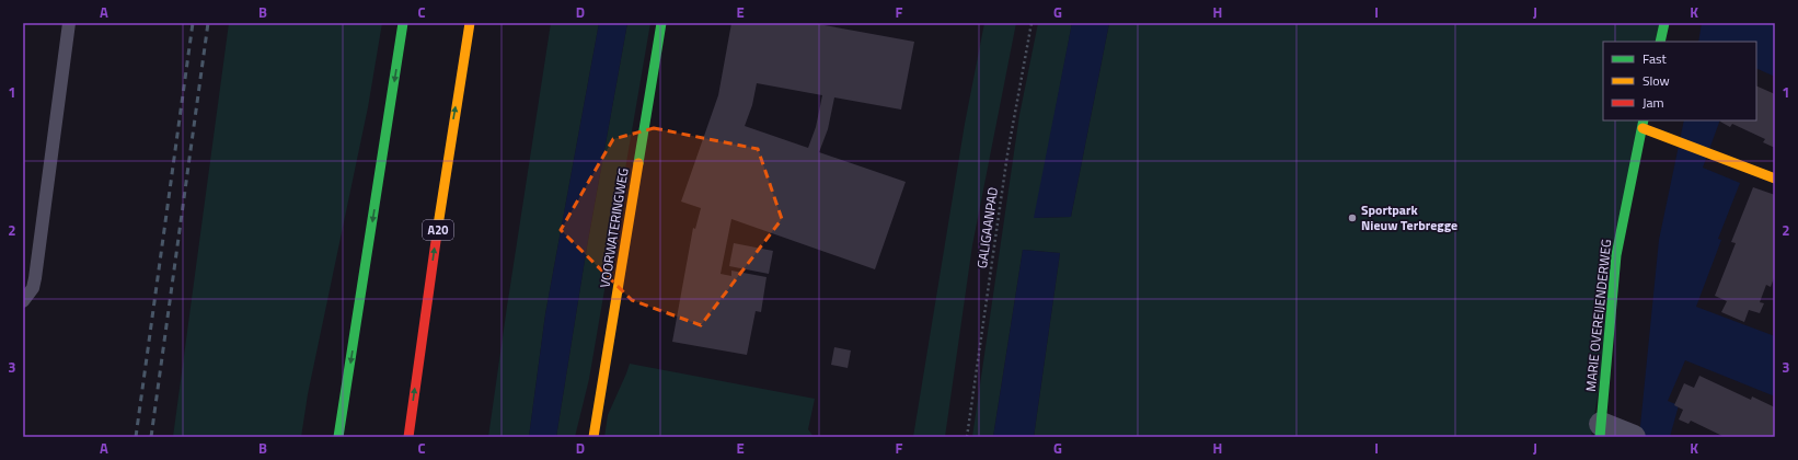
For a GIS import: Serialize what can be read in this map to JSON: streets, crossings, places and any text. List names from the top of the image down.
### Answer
{
  "streets": {
    "main road": ["VOORWATERINGWEG", "A20", "MARIE OVEREIJENDERWEG"],
    "path": ["GALIGAANPAD"]
  },
  "places": ["Sportpark Nieuw Terbregge"],
  "legend": ["Fast", "Slow", "Jam"],
  "grid": {
    "columns": [
      "A",
      "B",
      "C",
      "D",
      "E",
      "F",
      "G",
      "H",
      "I",
      "J",
      "K"
    ],
    "rows": ["1", "2", "3"]
  }
}
